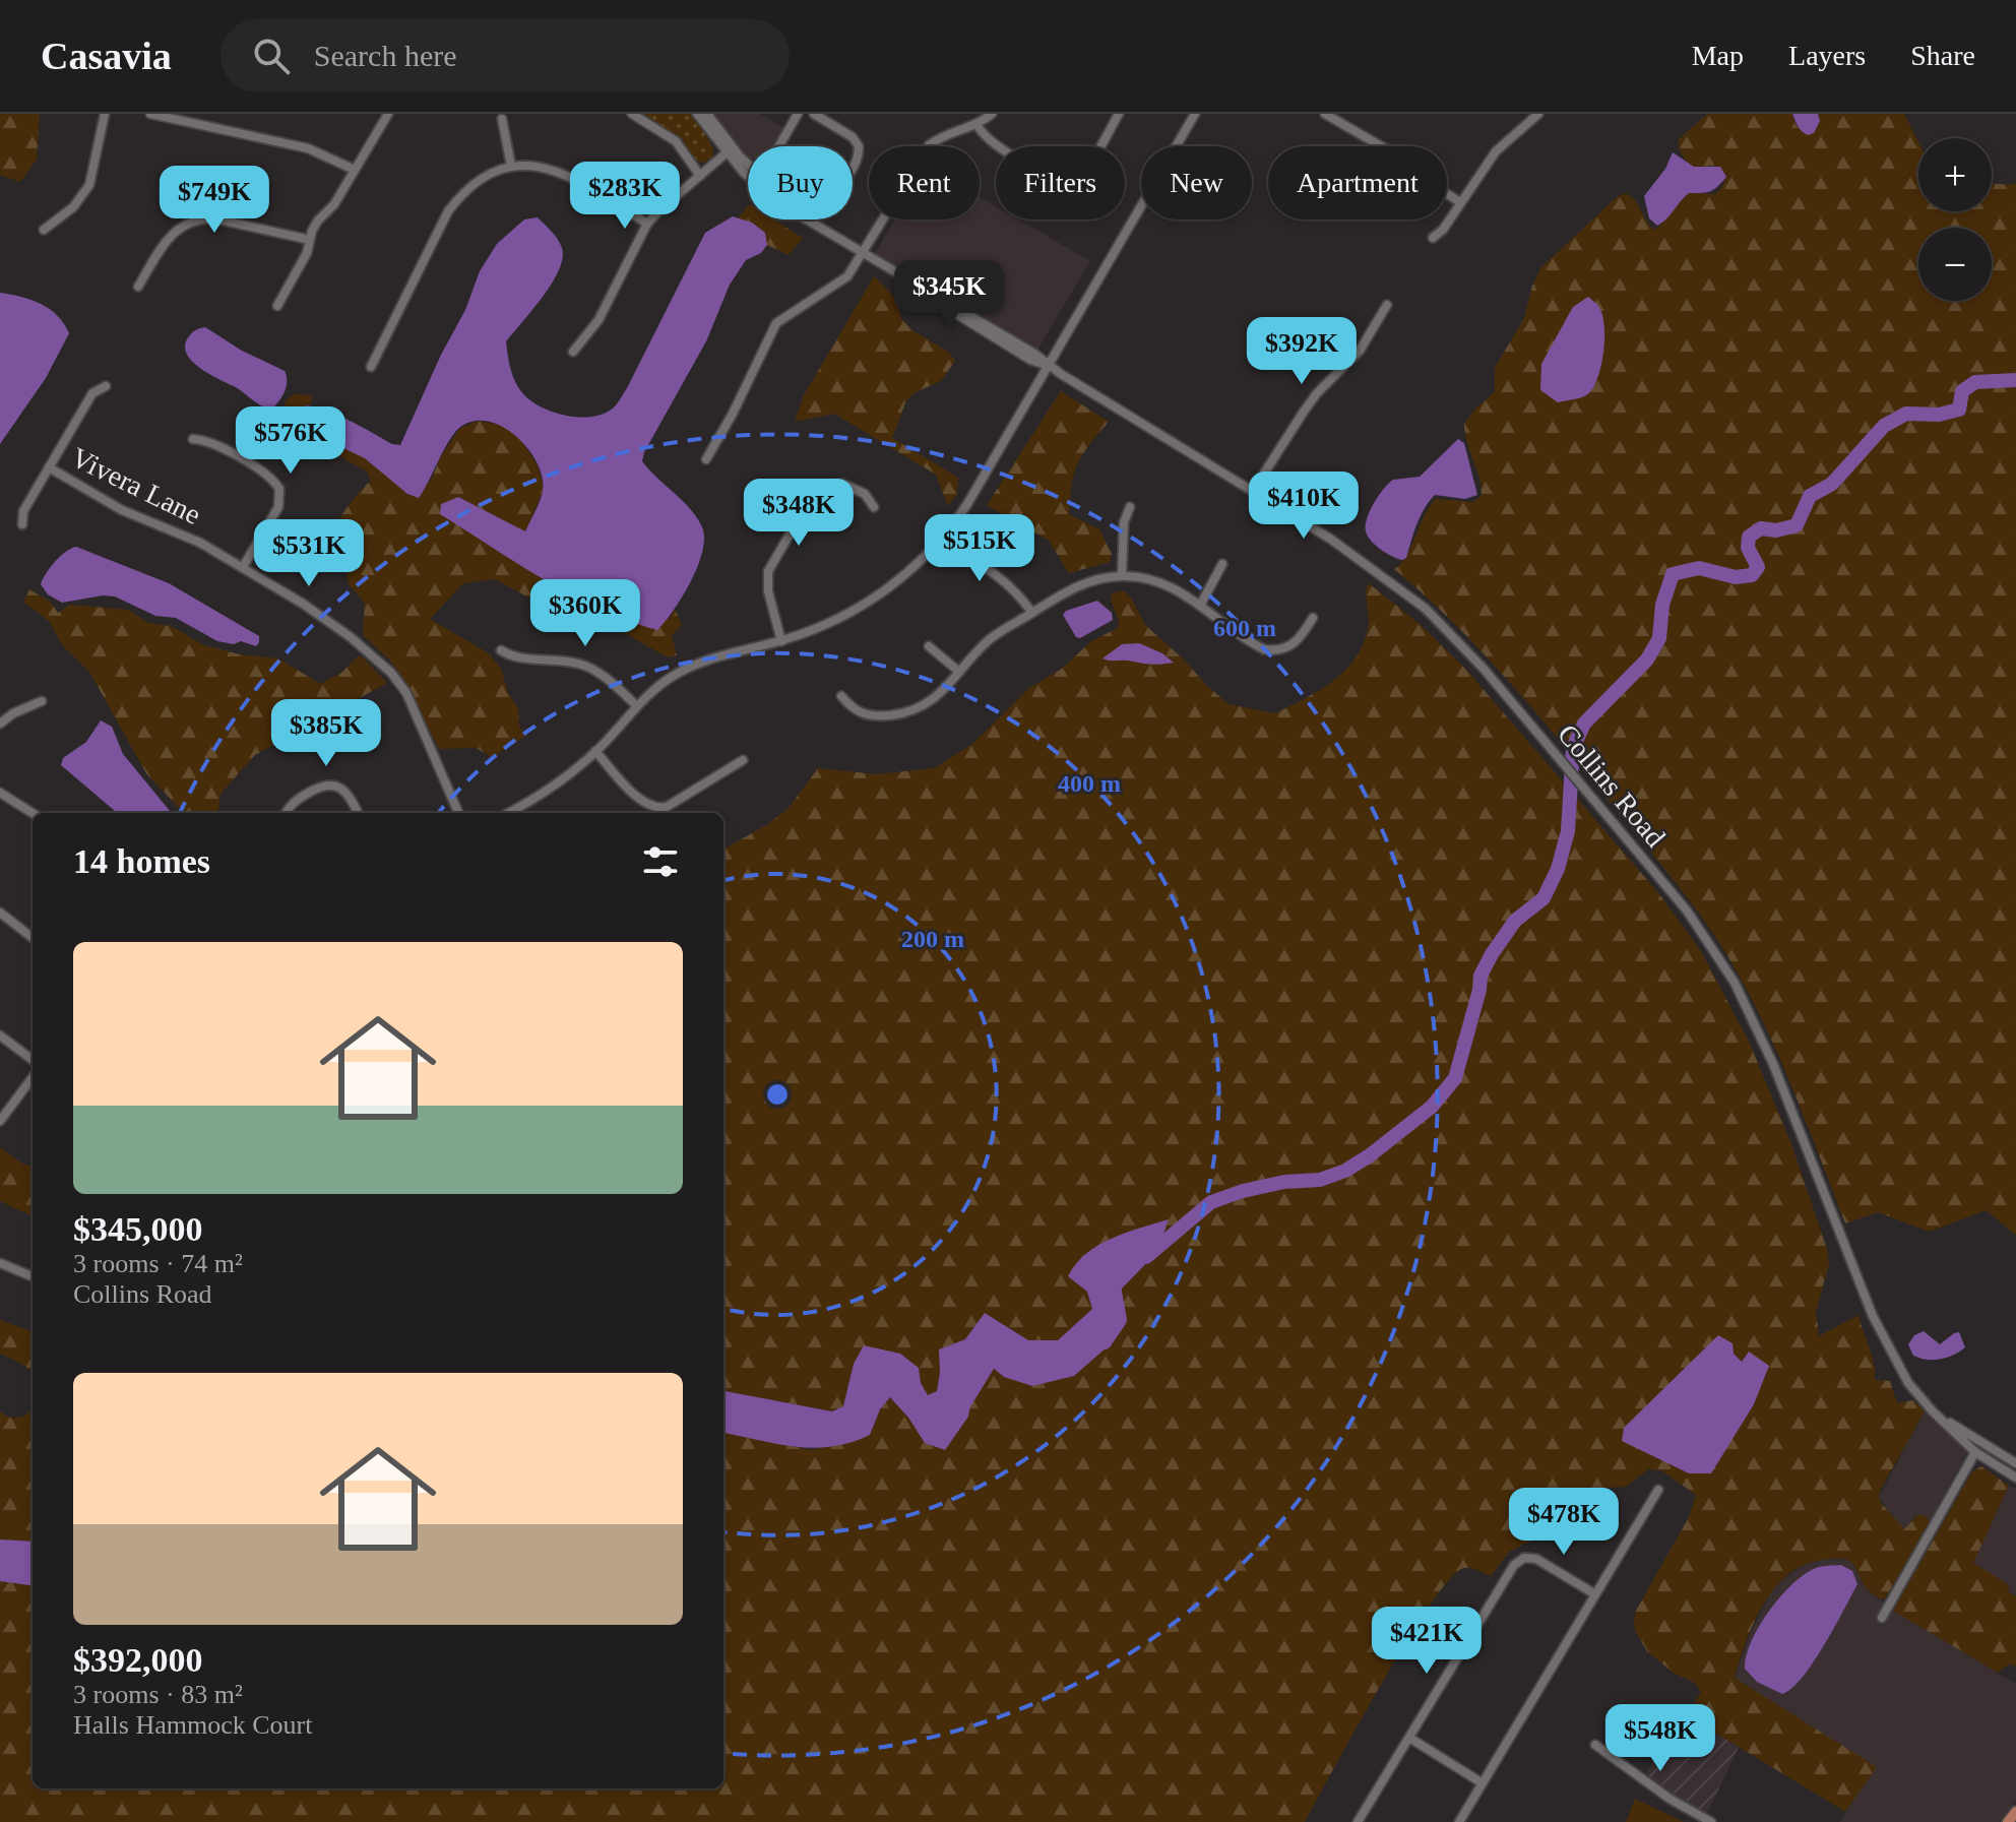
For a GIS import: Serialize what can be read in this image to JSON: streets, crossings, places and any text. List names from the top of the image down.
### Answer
{
  "streets": {
    "street": ["Vivera Lane", "Collins Road"]
  },
  "page": {
    "header": "Casavia",
    "search": "Search here",
    "nav": ["Map", "Layers", "Share"],
    "map_buttons": ["+", "−"],
    "chip": [
      "Buy",
      "Rent",
      "Filters",
      "New",
      "Apartment"
    ],
    "price": [
      "$283K",
      "$749K",
      "$345K",
      "$392K",
      "$576K",
      "$410K",
      "$348K",
      "$515K",
      "$531K",
      "$360K",
      "$385K",
      "$478K",
      "$421K",
      "$548K"
    ],
    "heading": "14 homes",
    "list": [
      {
        "name": "$345,000",
        "note": "3 rooms · 74 m² · Collins Road"
      },
      {
        "name": "$392,000",
        "note": "3 rooms · 83 m² · Halls Hammock Court"
      }
    ]
  },
  "rings": ["600 m", "400 m", "200 m"]
}
